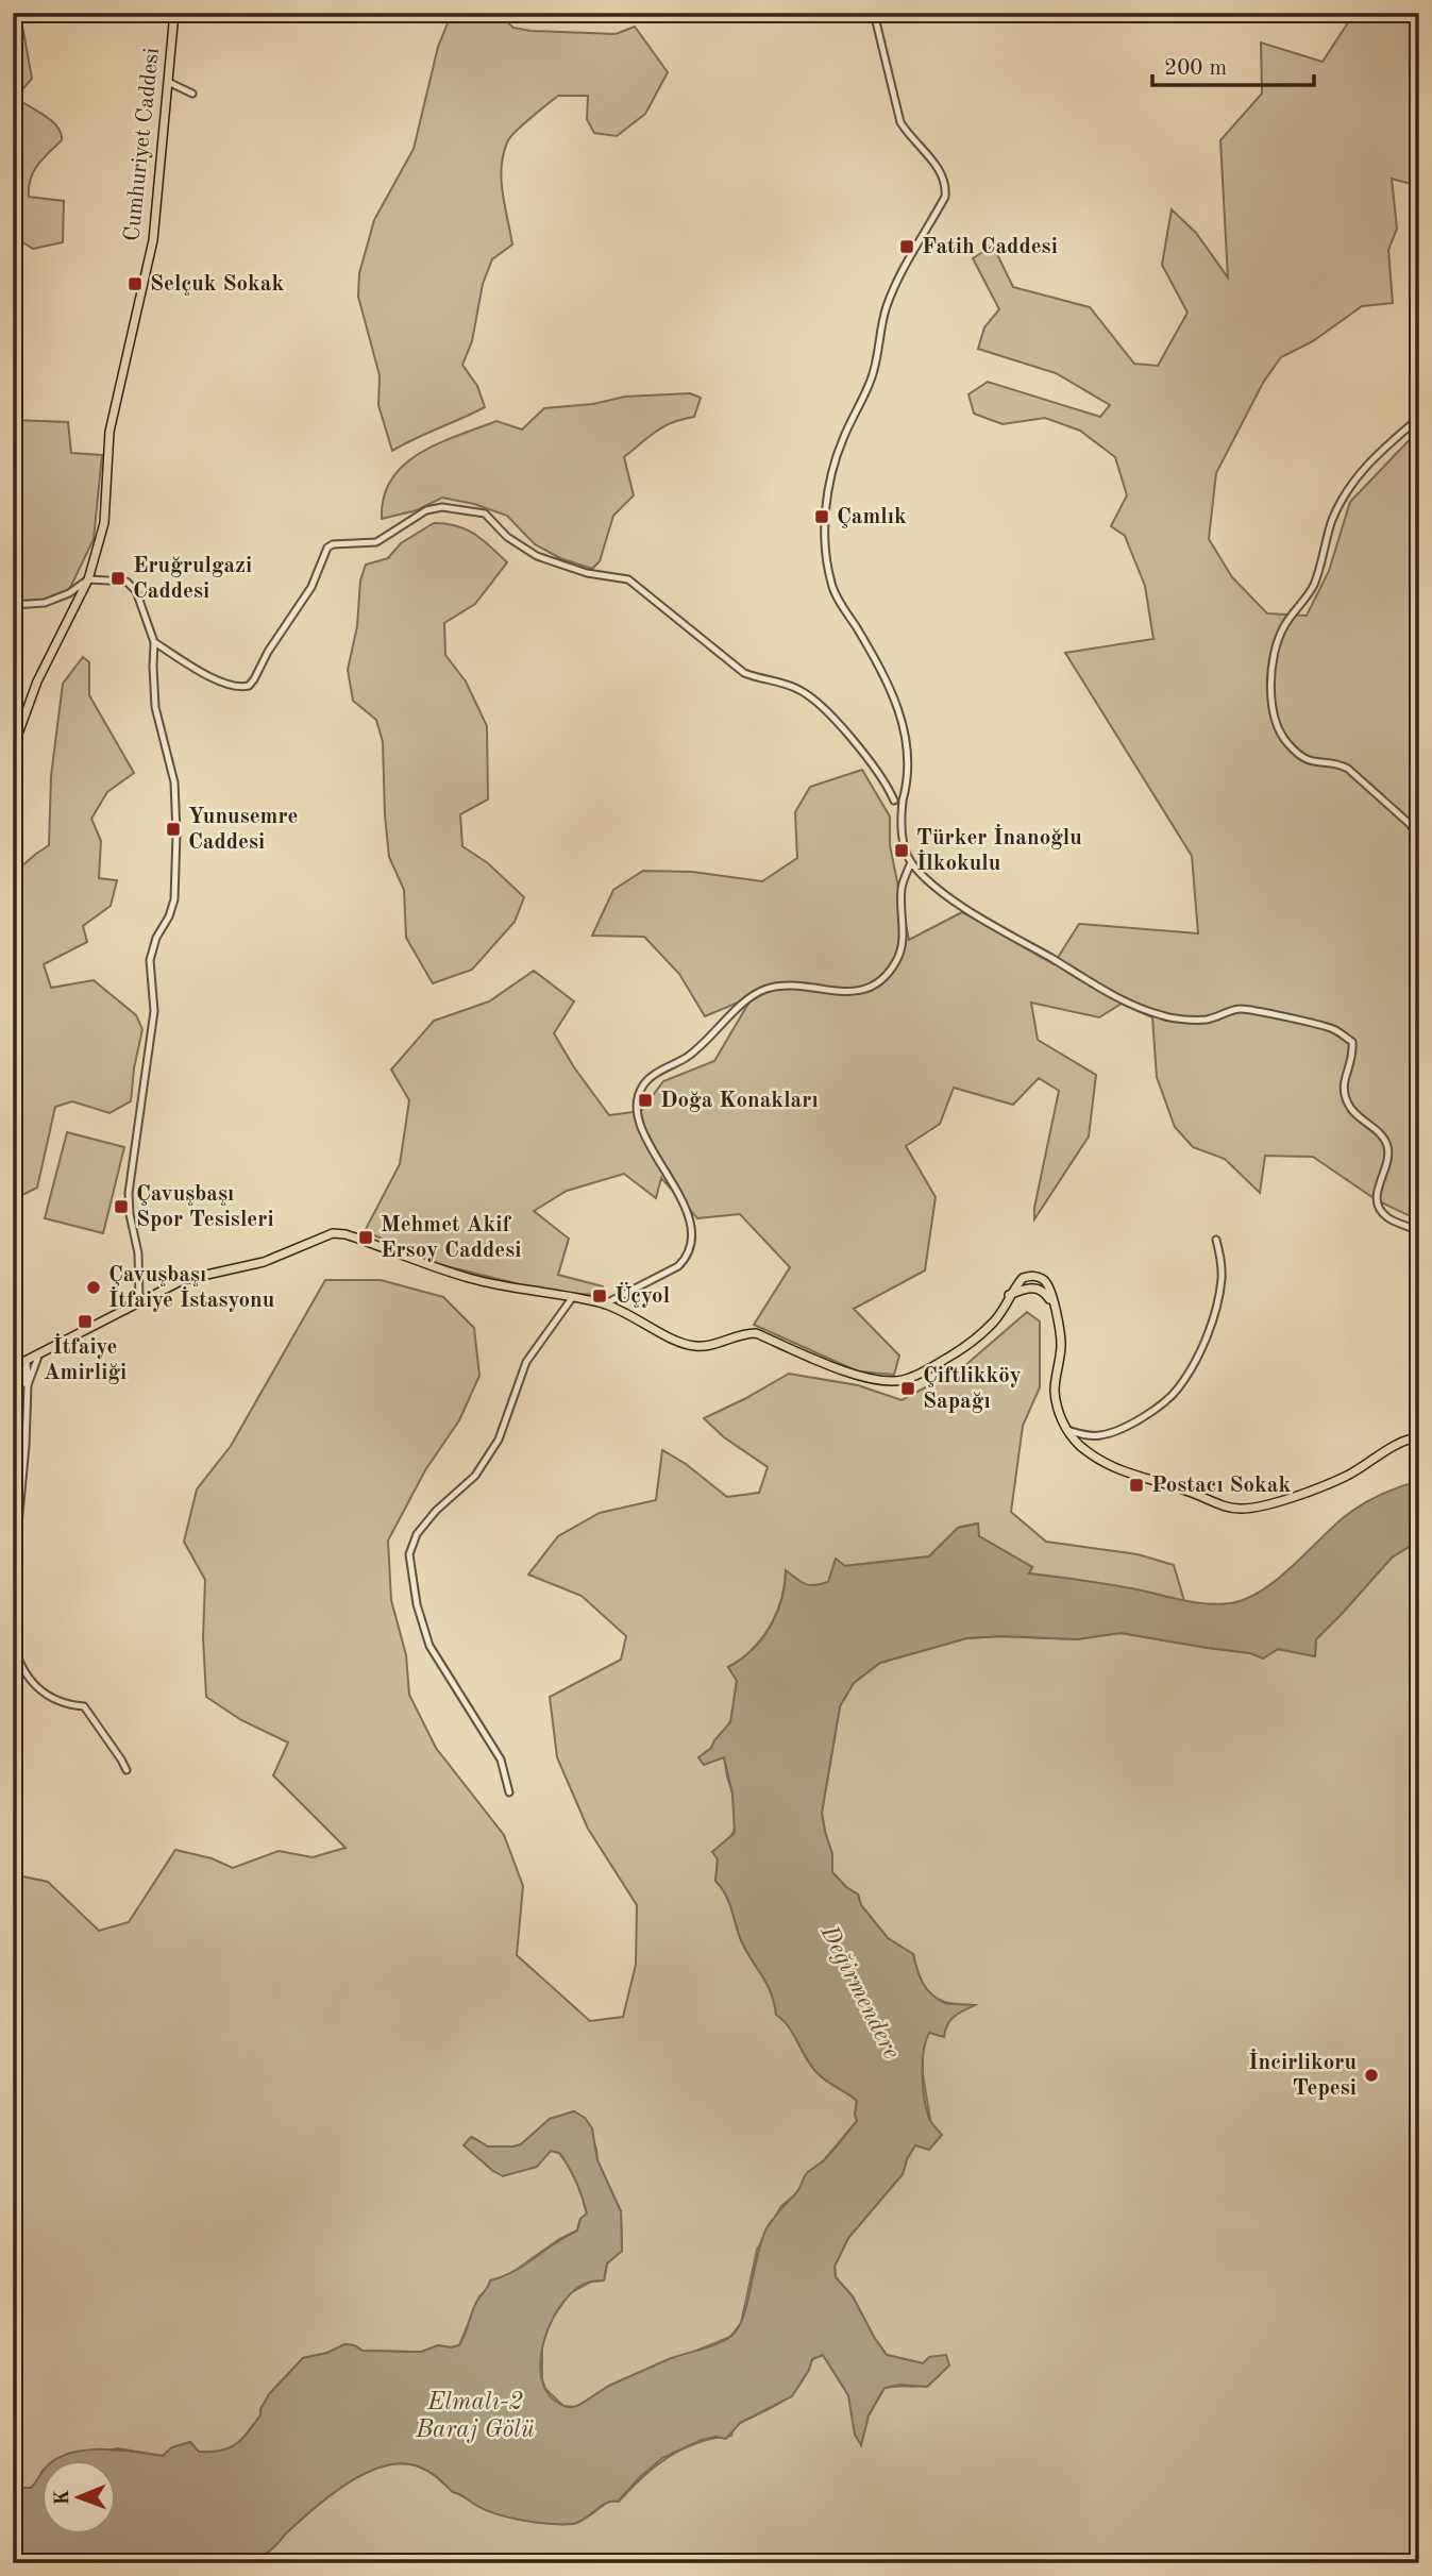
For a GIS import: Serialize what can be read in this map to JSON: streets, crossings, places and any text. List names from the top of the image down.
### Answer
{
  "streets": {
    "main road": ["Cumhuriyet Caddesi"]
  },
  "water": ["Değirmendere", "Elmalı-2 Baraj Gölü"],
  "places": {
    "transit": [
      "Fatih Caddesi",
      "Selçuk Sokak",
      "Çamlık",
      "Eruğrulgazi Caddesi",
      "Yunusemre Caddesi",
      "Türker İnanoğlu İlkokulu",
      "Doğa Konakları",
      "Çavuşbaşı Spor Tesisleri",
      "Mehmet Akif Ersoy Caddesi",
      "Üçyol",
      "İtfaiye Amirliği",
      "Çiftlikköy Sapağı",
      "Postacı Sokak"
    ],
    "other": ["Çavuşbaşı İtfaiye İstasyonu", "İncirlikoru Tepesi"]
  },
  "scale_bar": "200 m",
  "north": "left"
}
